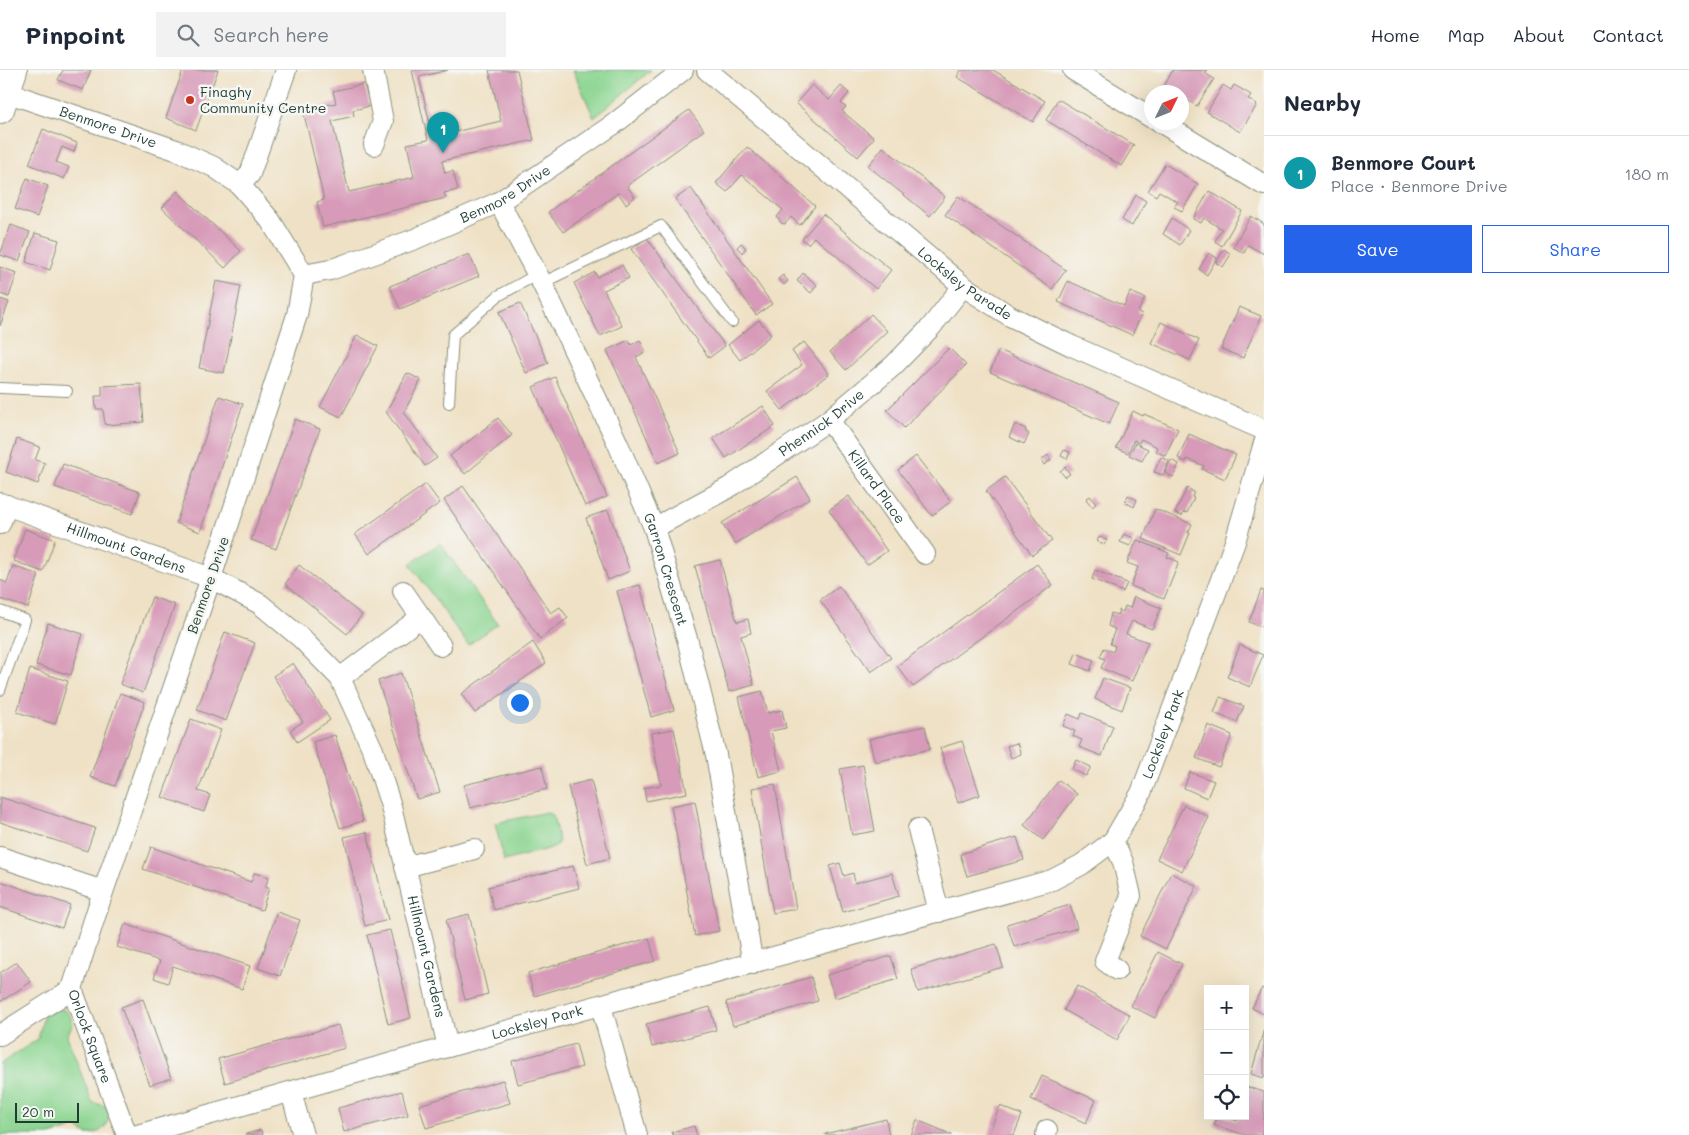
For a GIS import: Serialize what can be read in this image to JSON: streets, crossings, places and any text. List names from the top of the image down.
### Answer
{
  "streets": {
    "street": [
      "Benmore Drive",
      "Locksley Parade",
      "Phennick Drive",
      "Killard Place",
      "Hillmount Gardens",
      "Garron Crescent",
      "Locksley Park",
      "Orlock Square"
    ]
  },
  "crossings": [
    ["Benmore Drive", "Hillmount Gardens"],
    ["Benmore Drive", "Garron Crescent"],
    ["Benmore Drive", "Orlock Square"],
    ["Locksley Parade", "Phennick Drive"],
    ["Phennick Drive", "Killard Place"],
    ["Phennick Drive", "Garron Crescent"],
    ["Hillmount Gardens", "Locksley Park"],
    ["Garron Crescent", "Locksley Park"]
  ],
  "places": ["Finaghy Community Centre"],
  "scale_bar": "20 m",
  "north": "top right",
  "page": {
    "header": "Pinpoint",
    "search": "Search here",
    "nav": [
      "Home",
      "Map",
      "About",
      "Contact"
    ],
    "heading": "Nearby",
    "pins": "1",
    "list": [
      {
        "mark": "1",
        "name": "Benmore Court",
        "note": "Place · Benmore Drive",
        "value": "180 m"
      }
    ],
    "buttons": ["Save", "Share"],
    "map_buttons": ["+", "−"],
    "scale": "20 m"
  }
}
